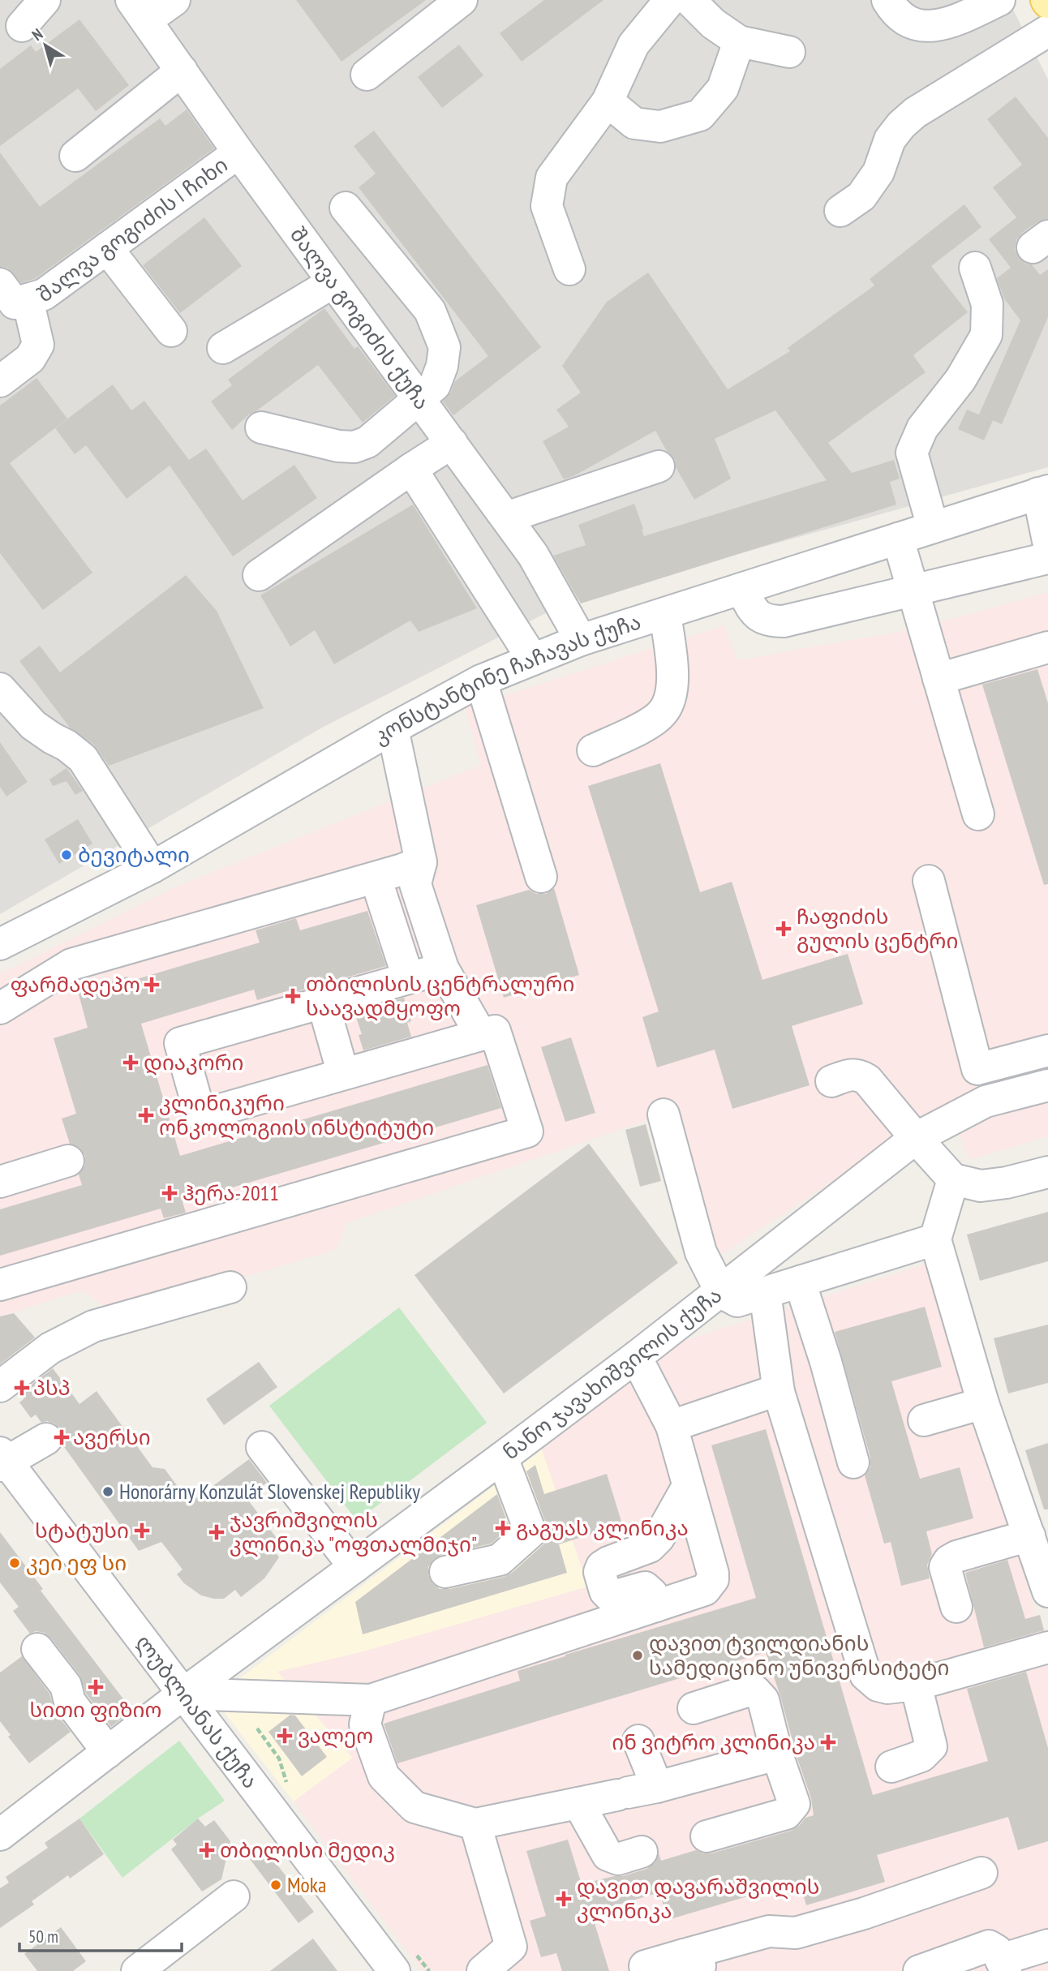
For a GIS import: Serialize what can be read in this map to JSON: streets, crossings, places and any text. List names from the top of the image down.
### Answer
{
  "streets": {
    "street": [
      "შალვა გოგიძის I ჩიხი",
      "შალვა გოგიძის ქუჩა",
      "კონსტანტინე ჩაჩავას ქუჩა",
      "ნანო ჯავახიშვილის ქუჩა",
      "ლუბლიანას ქუჩა"
    ]
  },
  "crossings": [
    ["შალვა გოგიძის I ჩიხი", "შალვა გოგიძის ქუჩა"],
    ["შალვა გოგიძის ქუჩა", "კონსტანტინე ჩაჩავას ქუჩა"],
    ["ნანო ჯავახიშვილის ქუჩა", "ლუბლიანას ქუჩა"]
  ],
  "places": {
    "other": [
      "ბევიტალი",
      "Honorárny Konzulát Slovenskej Republiky",
      "კეი ეფ სი",
      "დავით ტვილდიანის სამედიცინო უნივერსიტეტი",
      "Moka"
    ],
    "health": [
      "ჩაფიძის გულის ცენტრი",
      "ფარმადეპო",
      "თბილისის ცენტრალური საავადმყოფო",
      "დიაკორი",
      "კლინიკური ონკოლოგიის ინსტიტუტი",
      "ჰერა-2011",
      "პსპ",
      "ავერსი",
      "გაგუას კლინიკა",
      "სტატუსი",
      "ჯავრიშვილის კლინიკა \"ოფთალმიჯი\"",
      "სითი ფიზიო",
      "ვალეო",
      "ინ ვიტრო კლინიკა",
      "თბილისი მედიკ",
      "დავით დავარაშვილის კლინიკა"
    ]
  },
  "scale_bar": "50 m",
  "north": "top left"
}
